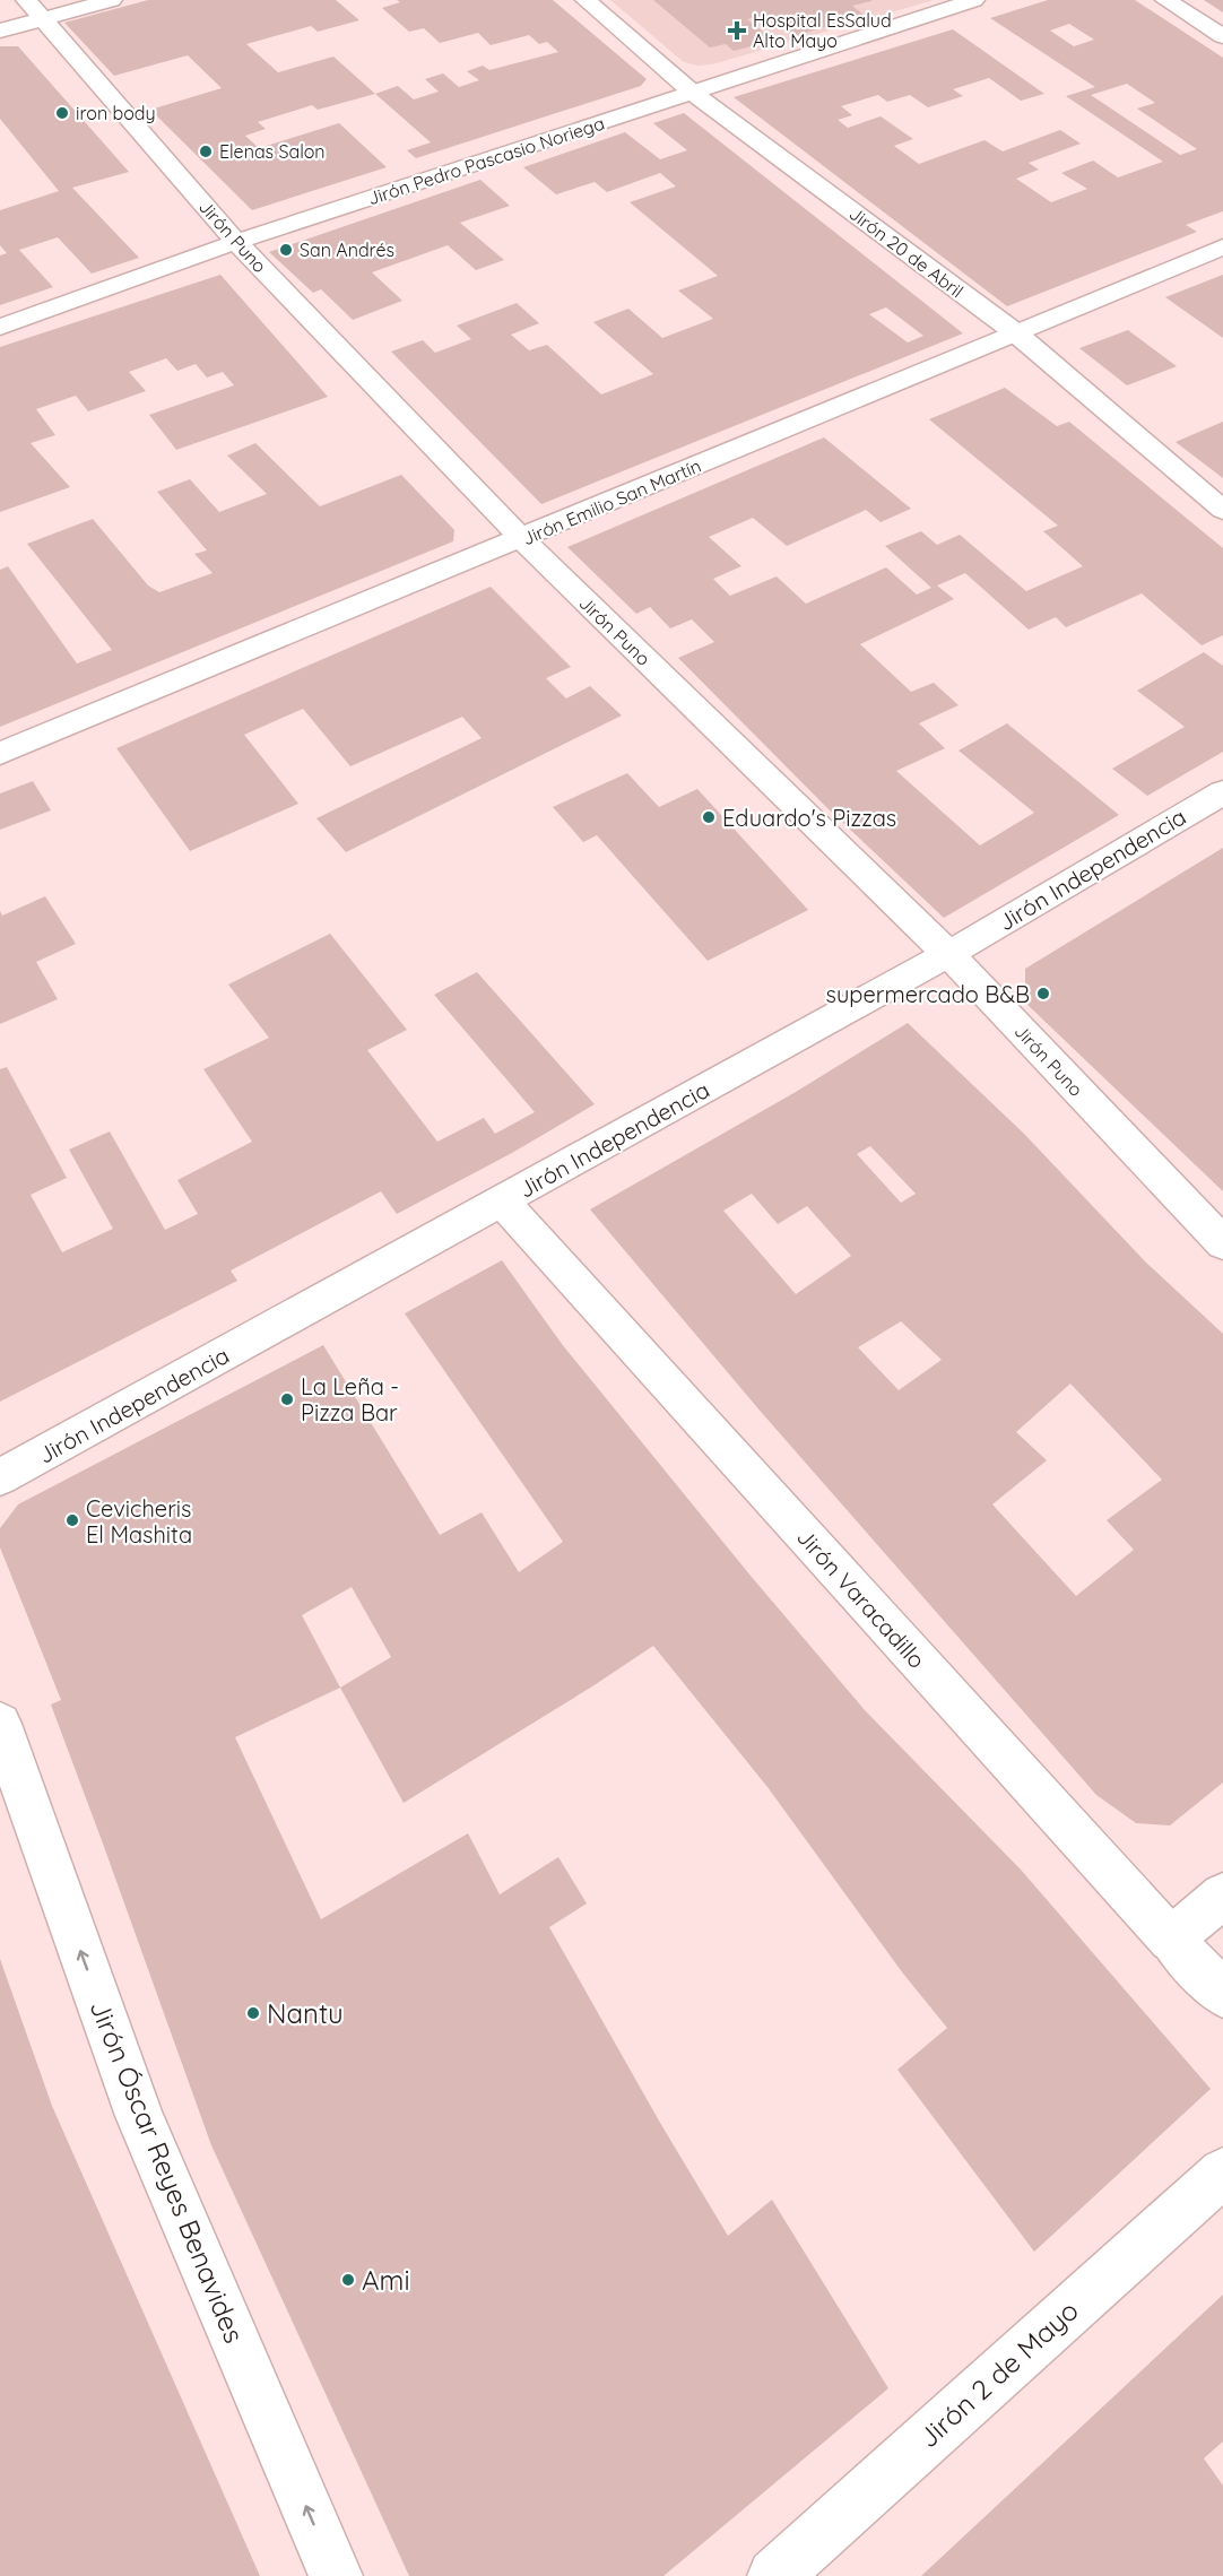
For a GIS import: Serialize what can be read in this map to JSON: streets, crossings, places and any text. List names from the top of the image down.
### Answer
{
  "streets": {
    "street": [
      "Jirón Pedro Pascasio Noriega",
      "Jirón Puno",
      "Jirón 20 de Abril",
      "Jirón Emilio San Martín",
      "Jirón Independencia",
      "Jirón Varacadillo",
      "Jirón Óscar Reyes Benavides",
      "Jirón 2 de Mayo"
    ]
  },
  "crossings": [
    ["Jirón Pedro Pascasio Noriega", "Jirón Puno"],
    ["Jirón Pedro Pascasio Noriega", "Jirón 20 de Abril"],
    ["Jirón Puno", "Jirón Emilio San Martín"],
    ["Jirón Puno", "Jirón Independencia"],
    ["Jirón 20 de Abril", "Jirón Emilio San Martín"],
    ["Jirón Independencia", "Jirón Varacadillo"]
  ],
  "one_way": ["Jirón Óscar Reyes Benavides"],
  "places": {
    "health": ["Hospital EsSalud Alto Mayo"],
    "other": [
      "iron body",
      "Elenas Salon",
      "San Andrés",
      "Eduardo's Pizzas",
      "supermercado B&B",
      "La Leña - Pizza Bar",
      "Cevicheris El Mashita",
      "Nantu",
      "Ami"
    ]
  }
}
